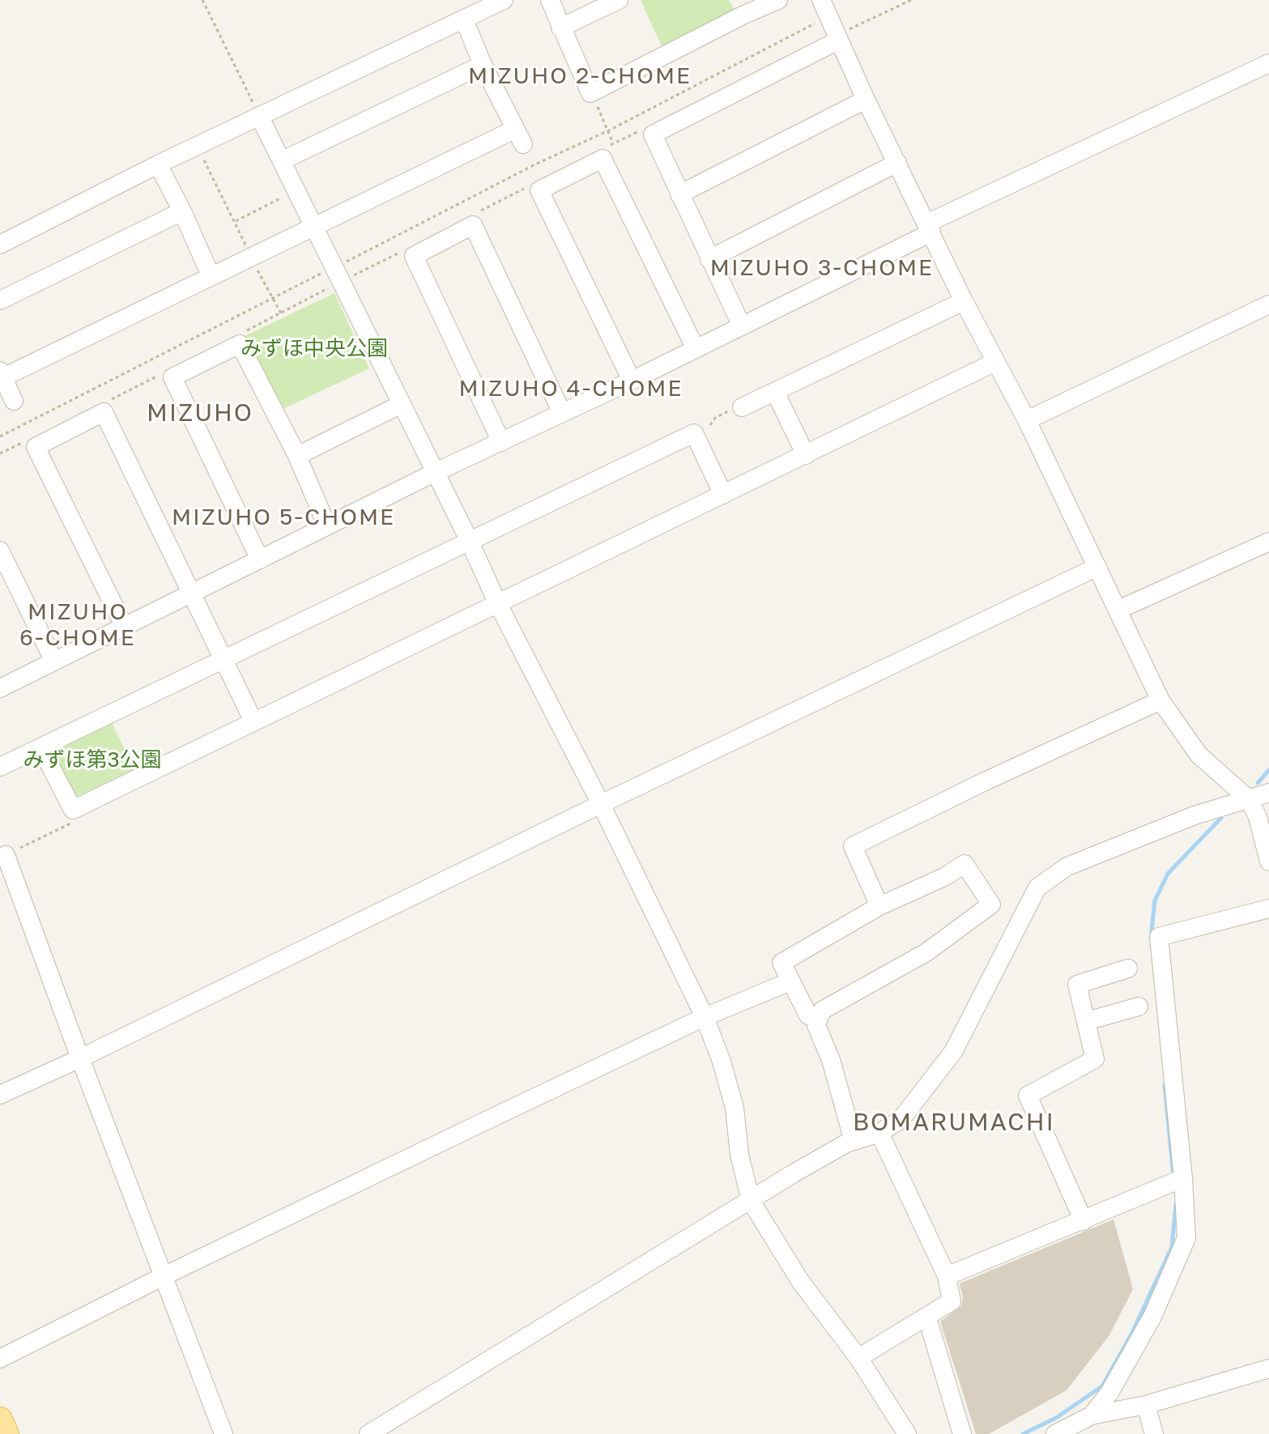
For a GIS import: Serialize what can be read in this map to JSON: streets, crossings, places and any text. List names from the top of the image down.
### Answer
{
  "districts": [
    "MIZUHO 2-CHOME",
    "MIZUHO 3-CHOME",
    "MIZUHO 4-CHOME",
    "MIZUHO",
    "MIZUHO 5-CHOME",
    "MIZUHO 6-CHOME",
    "BOMARUMACHI"
  ],
  "parks": ["みずほ中央公園", "みずほ第3公園"]
}
